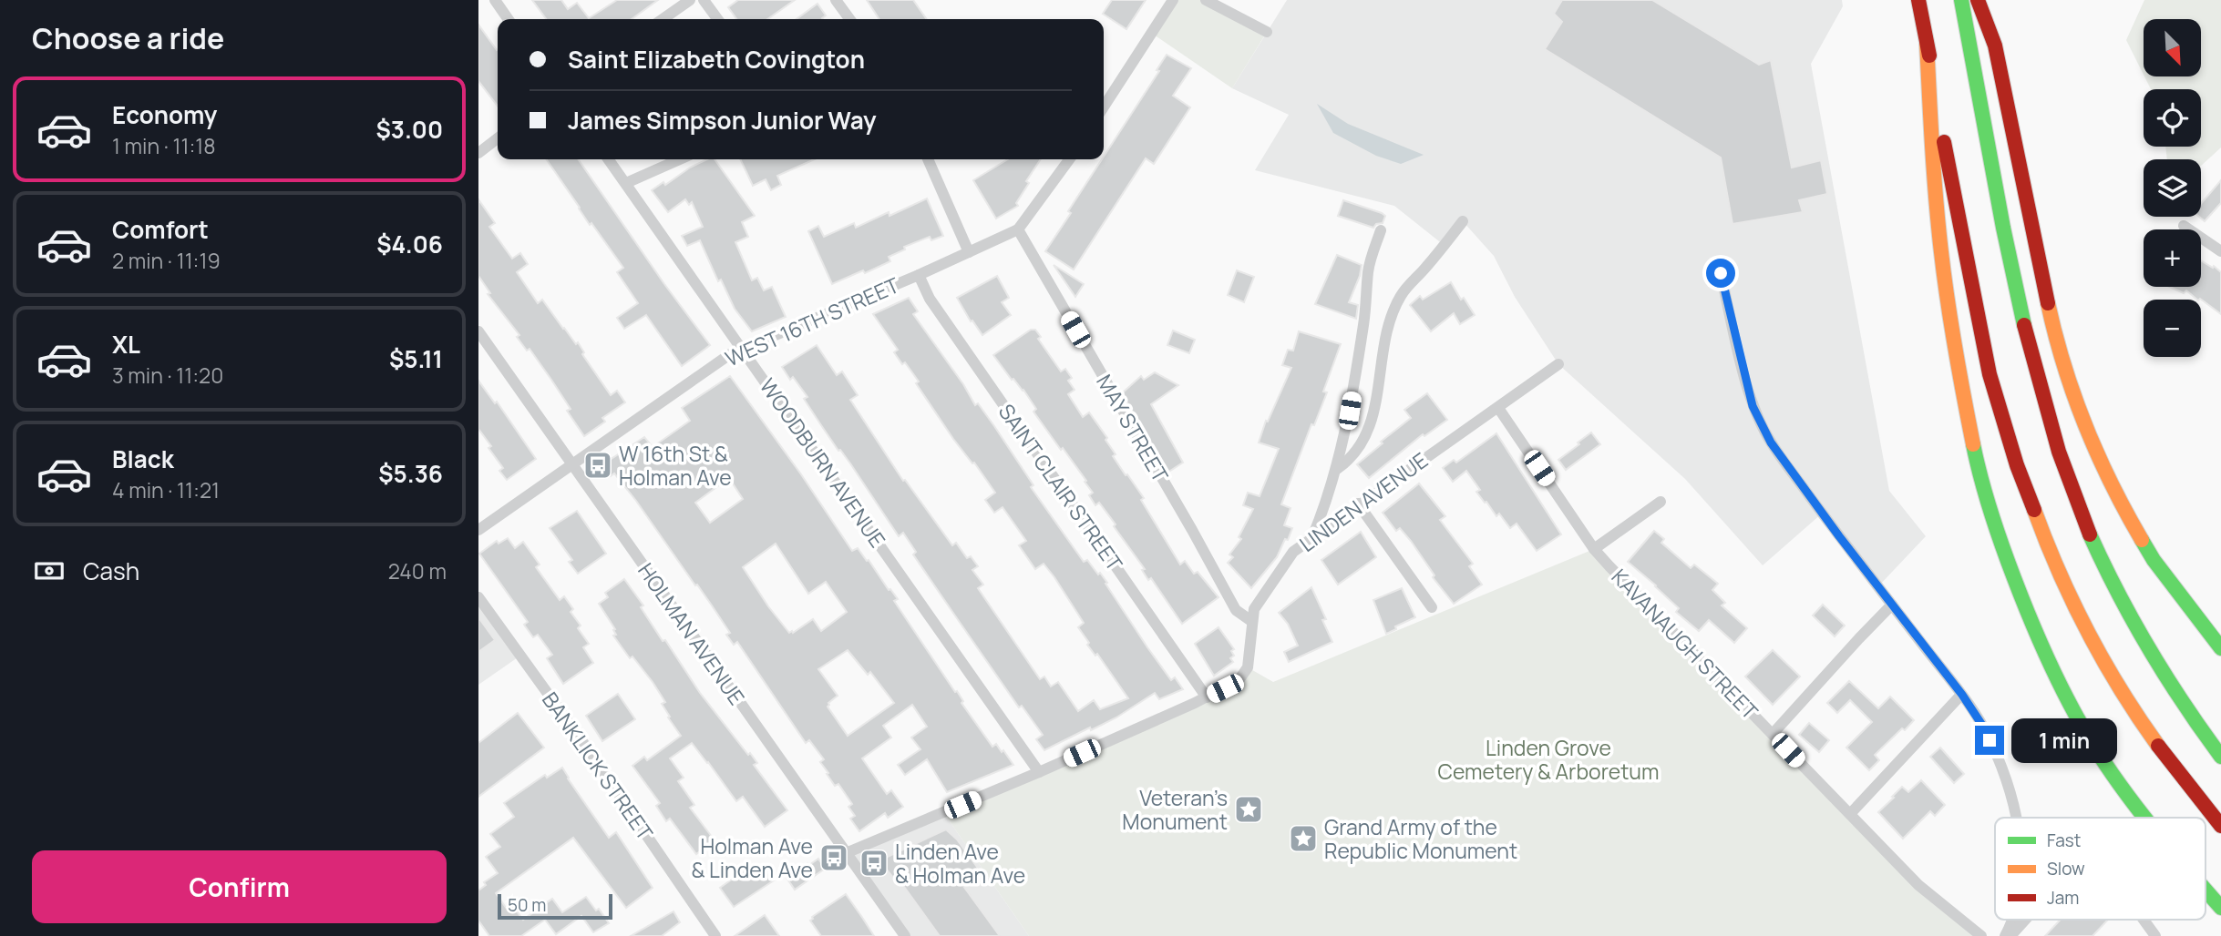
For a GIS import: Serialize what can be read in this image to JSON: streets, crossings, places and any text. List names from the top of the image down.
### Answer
{
  "streets": {
    "street": [
      "WEST 16TH STREET",
      "MAY STREET",
      "WOODBURN AVENUE",
      "SAINT CLAIR STREET",
      "LINDEN AVENUE",
      "HOLMAN AVENUE",
      "KAVANAUGH STREET",
      "BANKLICK STREET"
    ]
  },
  "crossings": [
    ["WEST 16TH STREET", "MAY STREET"],
    ["WEST 16TH STREET", "WOODBURN AVENUE"],
    ["WEST 16TH STREET", "SAINT CLAIR STREET"],
    ["WEST 16TH STREET", "HOLMAN AVENUE"],
    ["MAY STREET", "LINDEN AVENUE"],
    ["WOODBURN AVENUE", "LINDEN AVENUE"],
    ["SAINT CLAIR STREET", "LINDEN AVENUE"],
    ["LINDEN AVENUE", "HOLMAN AVENUE"],
    ["LINDEN AVENUE", "KAVANAUGH STREET"]
  ],
  "parks": ["Linden Grove Cemetery & Arboretum"],
  "places": {
    "bus stop": ["W 16th St & Holman Ave", "Holman Ave & Linden Ave", "Linden Ave & Holman Ave"],
    "place": ["Veteran’s Monument", "Grand Army of the Republic Monument"]
  },
  "legend": ["Fast", "Slow", "Jam"],
  "scale_bar": "50 m",
  "north": "bottom right",
  "page": {
    "heading": "Choose a ride",
    "map_buttons": ["+", "−"],
    "banner": ["Saint Elizabeth Covington", "James Simpson Junior Way"],
    "list": [
      {
        "name": "Economy",
        "note": "1 min · 11:18",
        "value": "$3.00"
      },
      {
        "name": "Comfort",
        "note": "2 min · 11:19",
        "value": "$4.06"
      },
      {
        "name": "XL",
        "note": "3 min · 11:20",
        "value": "$5.11"
      },
      {
        "name": "Black",
        "note": "4 min · 11:21",
        "value": "$5.36"
      }
    ],
    "pay": ["Cash", "240 m"],
    "bubble": "1 min",
    "buttons": "Confirm",
    "scale": "50 m"
  }
}
